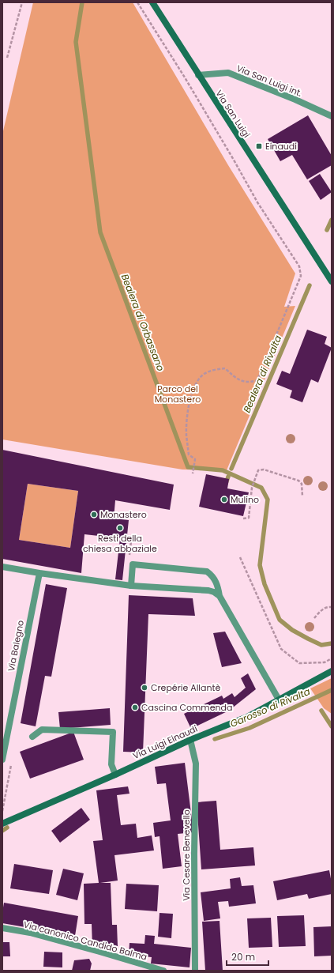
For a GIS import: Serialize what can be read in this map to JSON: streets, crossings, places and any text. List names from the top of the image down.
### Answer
{
  "streets": {
    "main road": ["Via San Luigi", "Via Luigi Einaudi"],
    "street": [
      "Via San Luigi int.",
      "Via Balegno",
      "Via Cesare Benevello",
      "Via canonico Candido Balma"
    ]
  },
  "crossings": [
    ["Via San Luigi int.", "Via San Luigi"],
    ["Via Luigi Einaudi", "Via Cesare Benevello"]
  ],
  "water": ["Bealera di Orbassano", "Bealera di Rivalta", "Garosso di Rivalta"],
  "parks": ["Parco del Monastero"],
  "places": {
    "transit": ["Einaudi"],
    "other": [
      "Mulino",
      "Monastero",
      "Resti della chiesa abbaziale",
      "Crepérie Allantè",
      "Cascina Commenda"
    ]
  },
  "scale_bar": "20 m"
}
